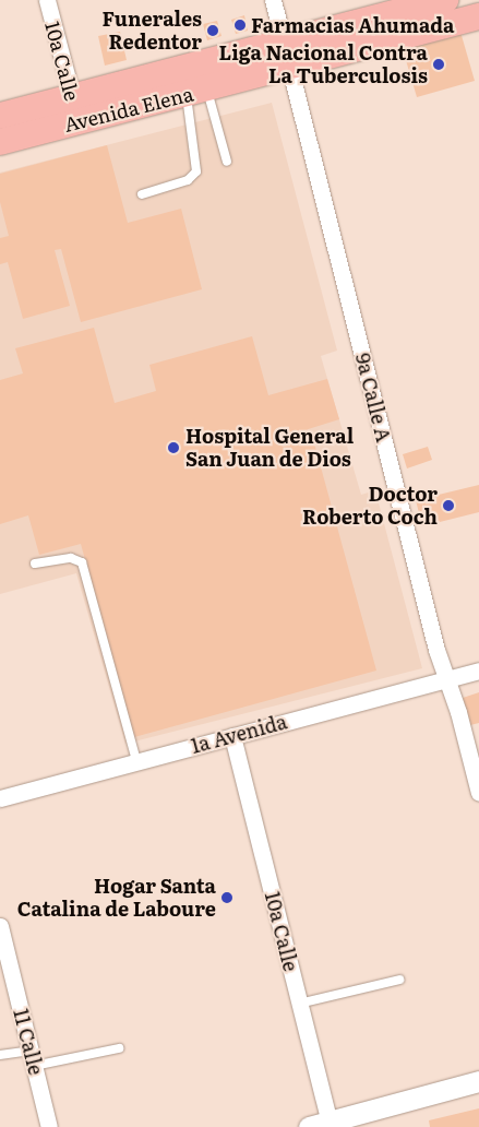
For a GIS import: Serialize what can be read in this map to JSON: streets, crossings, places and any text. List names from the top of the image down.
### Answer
{
  "streets": {
    "main road": ["Avenida Elena"],
    "street": [
      "10a Calle",
      "9a Calle A",
      "1a Avenida",
      "11 Calle"
    ]
  },
  "crossings": [
    ["10a Calle", "Avenida Elena"],
    ["10a Calle", "1a Avenida"],
    ["Avenida Elena", "9a Calle A"],
    ["9a Calle A", "1a Avenida"]
  ],
  "places": [
    "Farmacias Ahumada",
    "Funerales Redentor",
    "Liga Nacional Contra La Tuberculosis",
    "Hospital General San Juan de Dios",
    "Doctor Roberto Coch",
    "Hogar Santa Catalina de Laboure"
  ]
}
